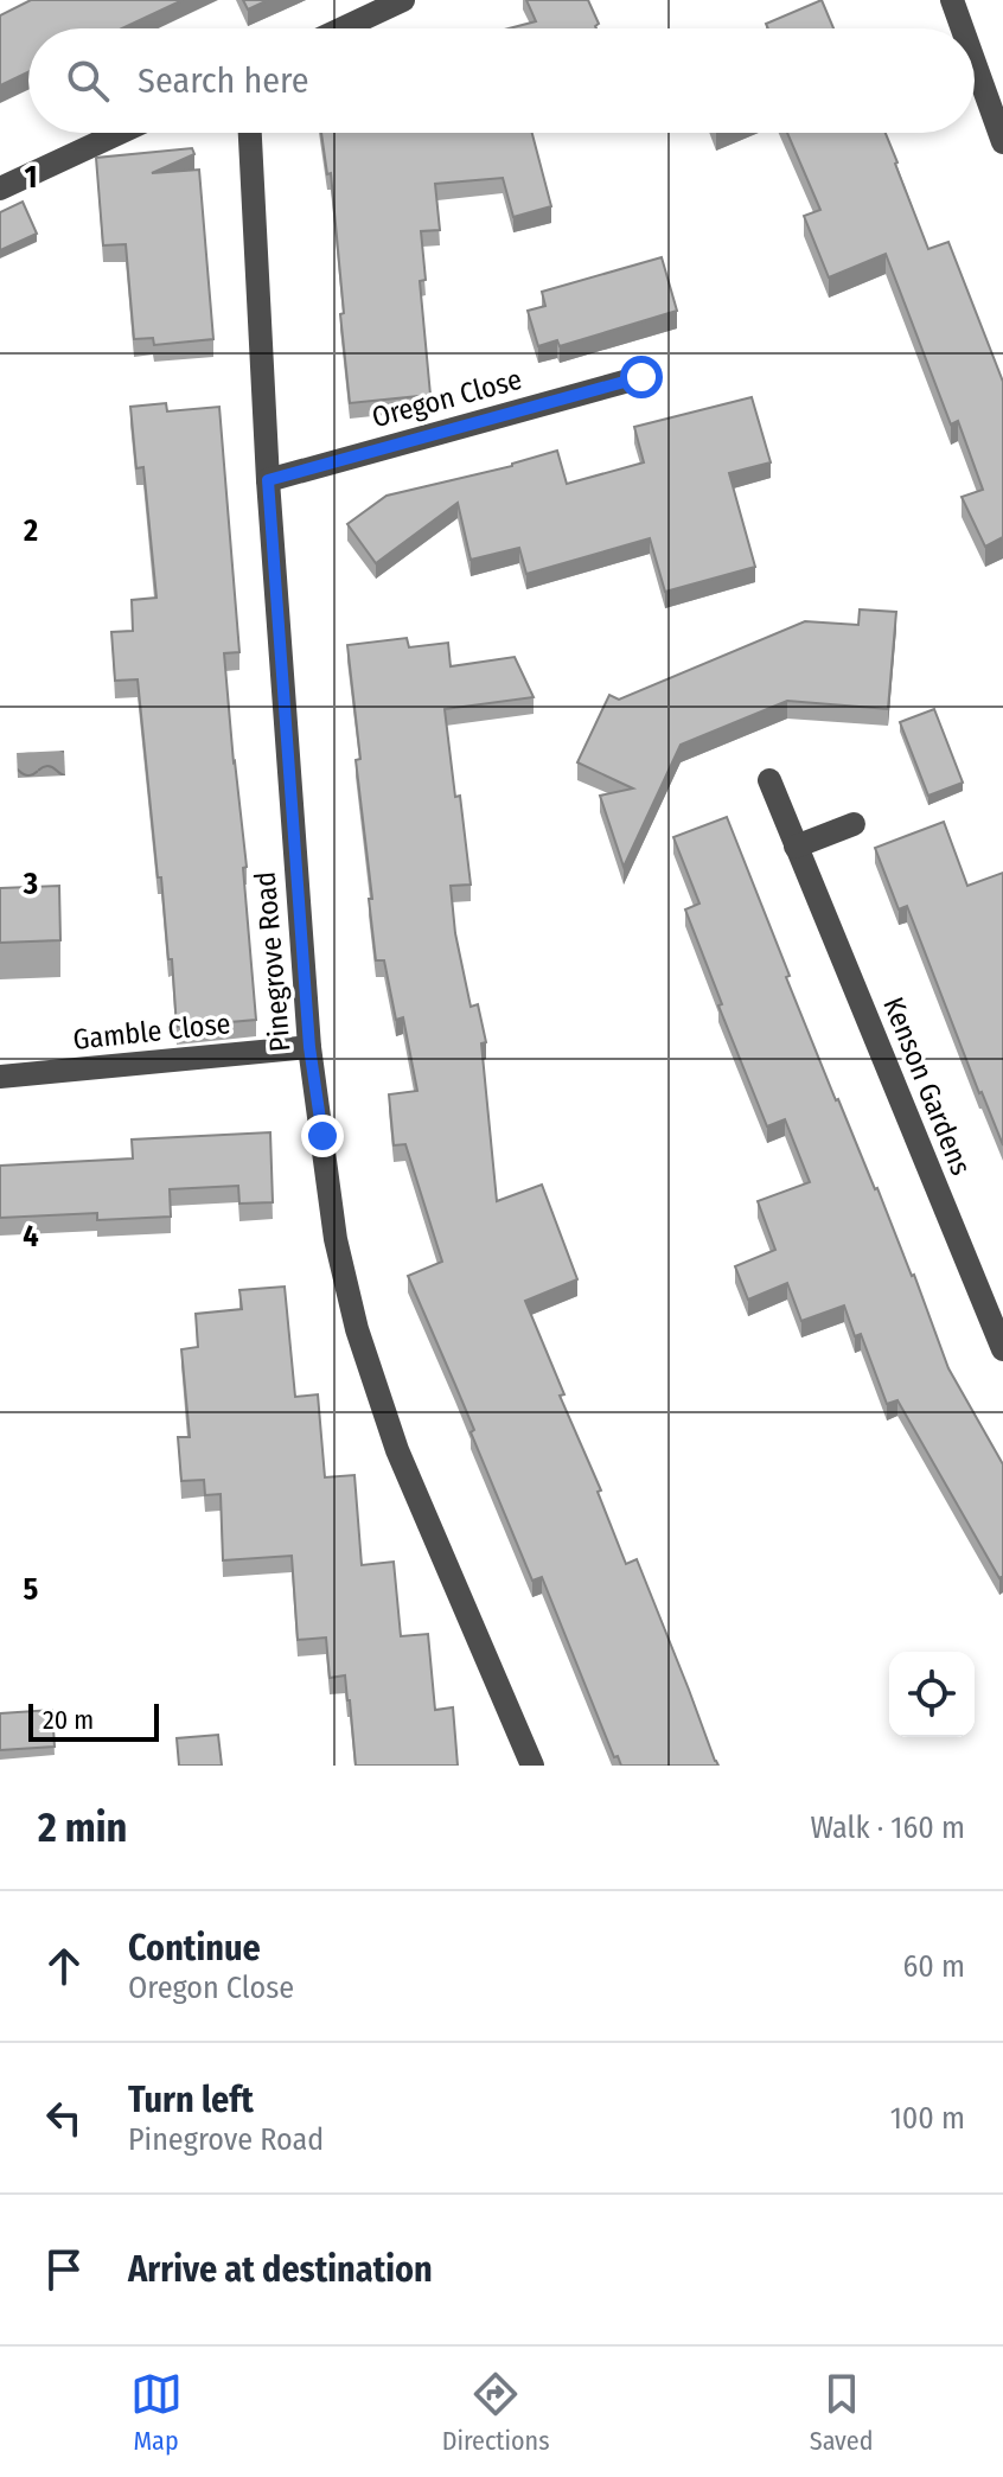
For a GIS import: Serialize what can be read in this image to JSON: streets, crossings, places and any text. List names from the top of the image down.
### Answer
{
  "streets": {
    "street": [
      "Oregon Close",
      "Pinegrove Road",
      "Gamble Close",
      "Kenson Gardens"
    ]
  },
  "crossings": [
    ["Oregon Close", "Pinegrove Road"],
    ["Pinegrove Road", "Gamble Close"]
  ],
  "scale_bar": "20 m",
  "page": {
    "search": "Search here",
    "scale": "20 m",
    "heading": ["2 min", "Walk · 160 m"],
    "list": [
      ["Continue", "Oregon Close", "60 m"],
      ["Turn left", "Pinegrove Road", "100 m"],
      "Arrive at destination"
    ],
    "nav": ["Map", "Directions", "Saved"]
  },
  "grid": {
    "rows": [
      "1",
      "2",
      "3",
      "4",
      "5"
    ]
  }
}
